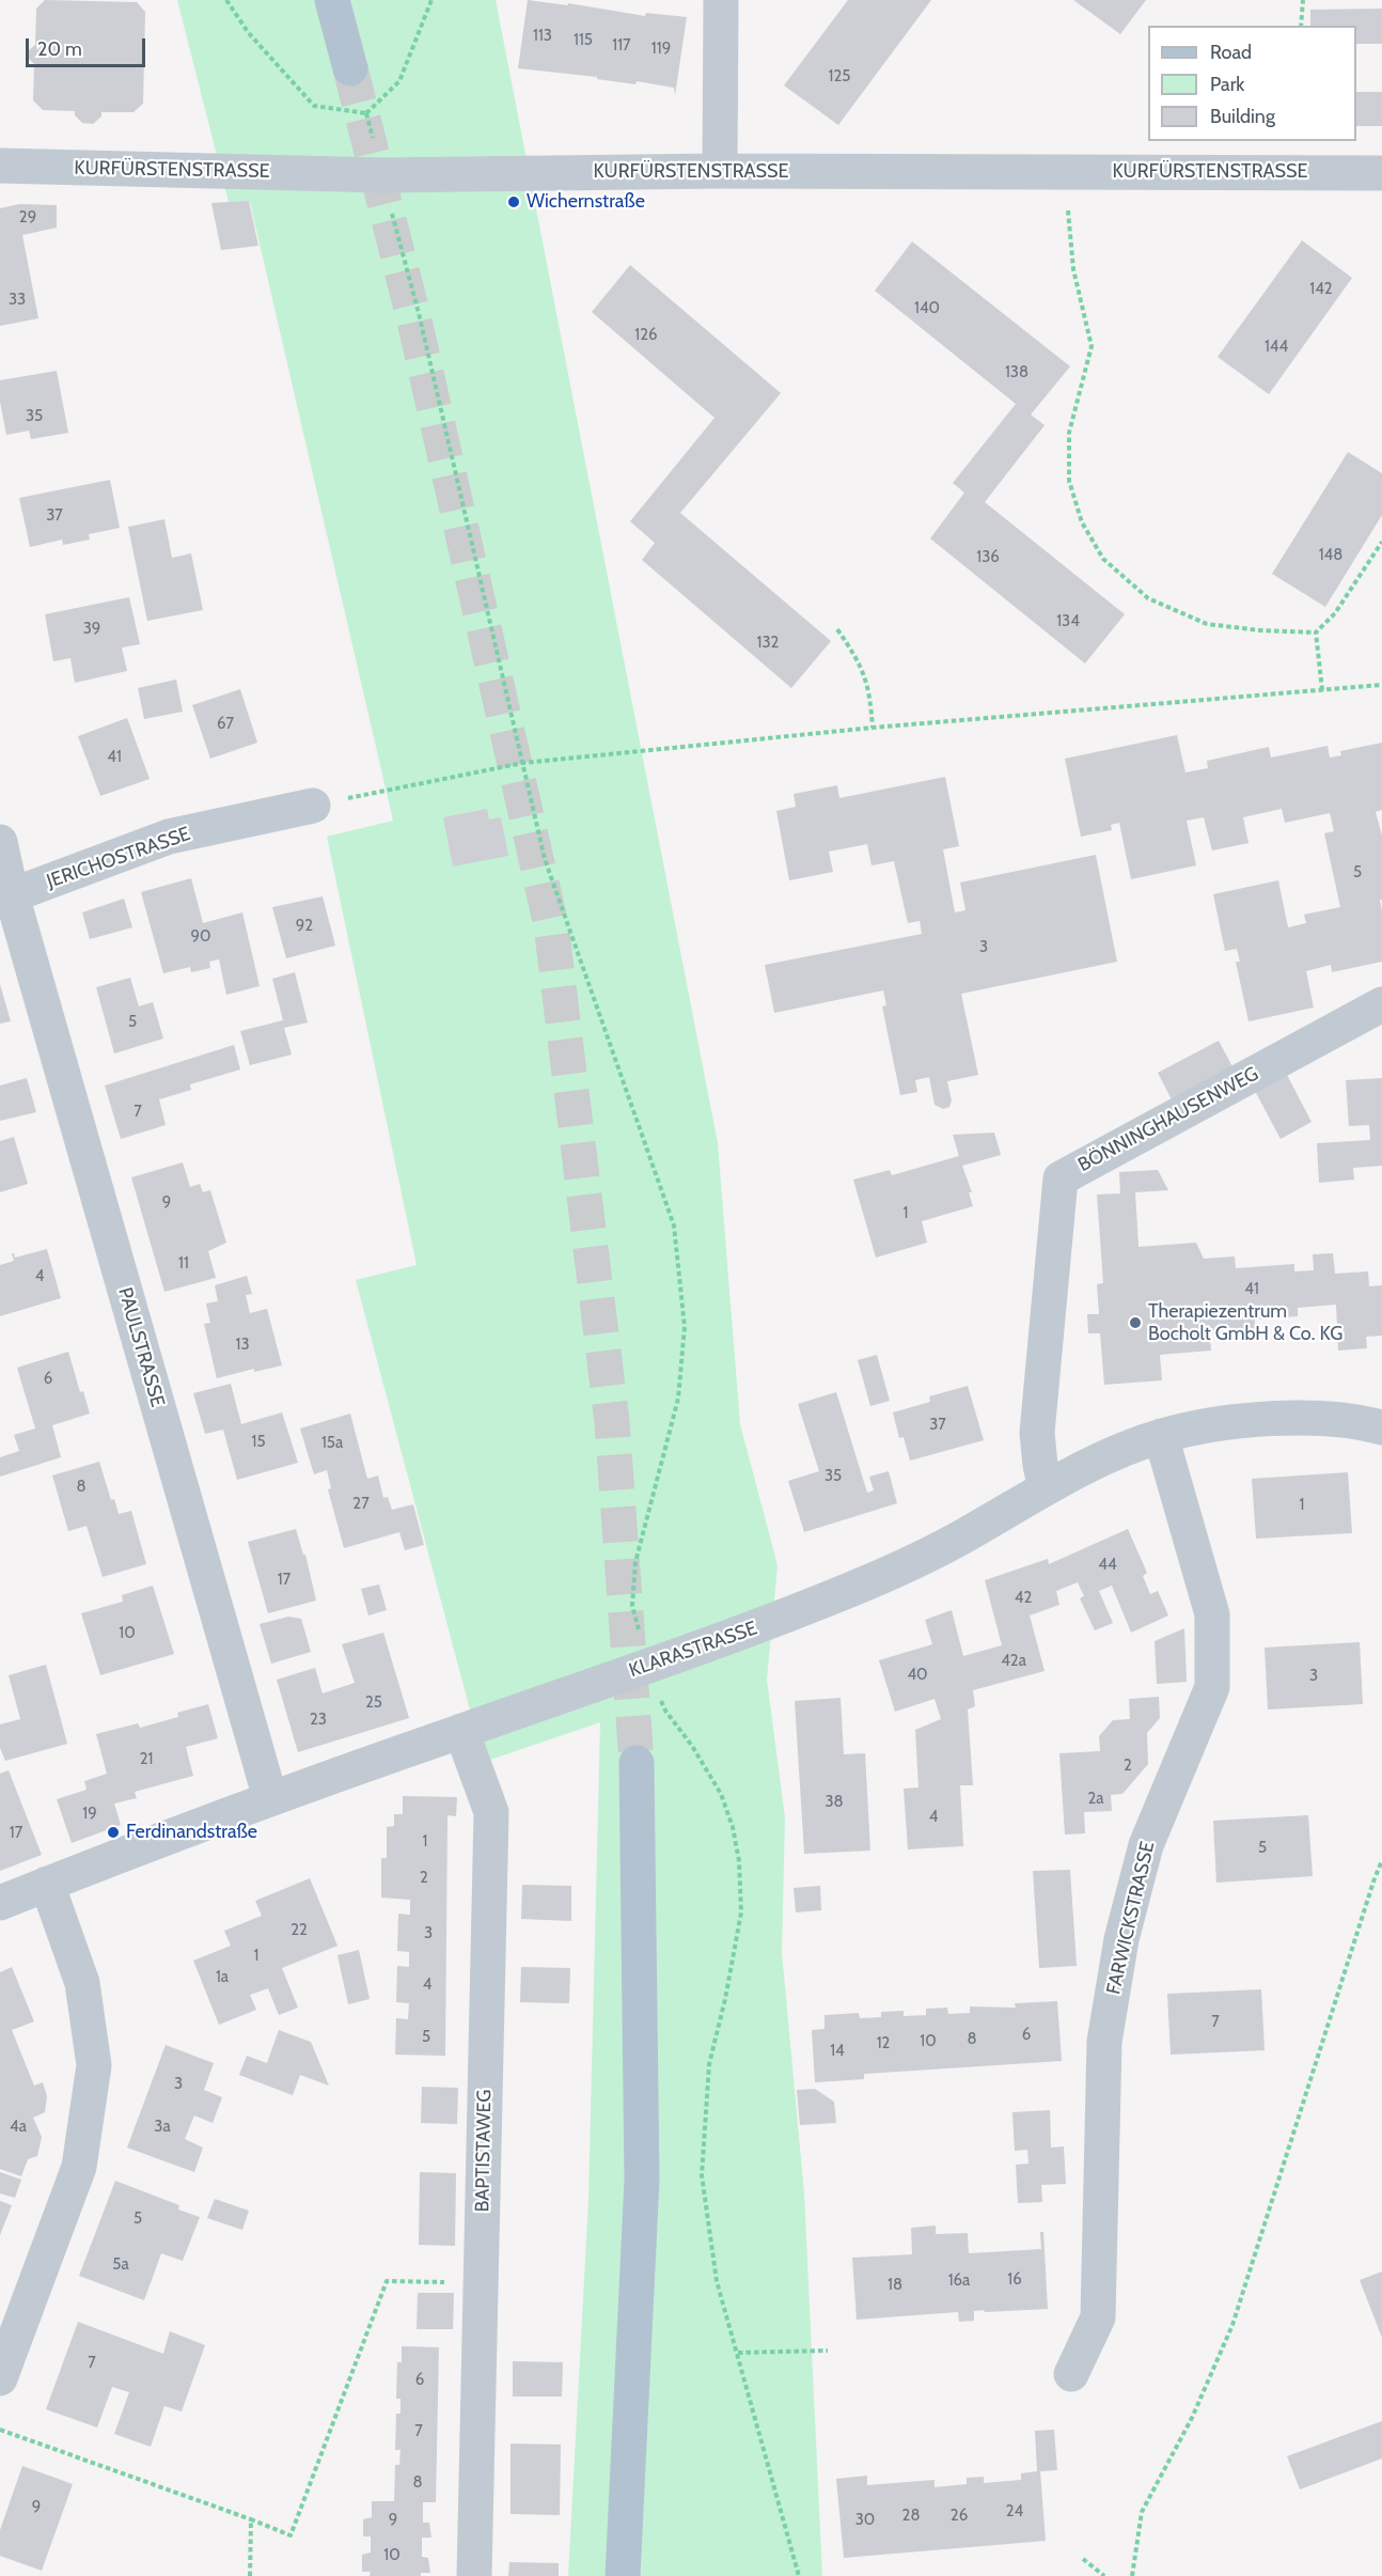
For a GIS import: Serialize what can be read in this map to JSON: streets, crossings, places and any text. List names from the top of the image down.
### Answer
{
  "streets": {
    "street": [
      "KURFÜRSTENSTRASSE",
      "JERICHOSTRASSE",
      "BÖNNINGHAUSENWEG",
      "PAULSTRASSE",
      "KLARASTRASSE",
      "FARWICKSTRASSE",
      "BAPTISTAWEG"
    ]
  },
  "crossings": [
    ["JERICHOSTRASSE", "PAULSTRASSE"],
    ["BÖNNINGHAUSENWEG", "KLARASTRASSE"],
    ["PAULSTRASSE", "KLARASTRASSE"],
    ["KLARASTRASSE", "FARWICKSTRASSE"],
    ["KLARASTRASSE", "BAPTISTAWEG"]
  ],
  "places": ["Wichernstraße", "Therapiezentrum Bocholt GmbH & Co. KG", "Ferdinandstraße"],
  "house_numbers": [
    "113",
    "115",
    "117",
    "119",
    "125",
    "29",
    "142",
    "33",
    "140",
    "126",
    "144",
    "138",
    "35",
    "37",
    "148",
    "136",
    "134",
    "39",
    "132",
    "67",
    "41",
    "5",
    "92",
    "90",
    "3",
    "5",
    "7",
    "9",
    "1",
    "11",
    "4",
    "41",
    "13",
    "6",
    "37",
    "15",
    "15a",
    "35",
    "8",
    "27",
    "1",
    "44",
    "17",
    "42",
    "10",
    "42a",
    "40",
    "3",
    "25",
    "23",
    "21",
    "2",
    "2a",
    "38",
    "19",
    "4",
    "17",
    "1",
    "5",
    "2",
    "22",
    "3",
    "1",
    "1a",
    "4",
    "7",
    "6",
    "5",
    "8",
    "10",
    "12",
    "14",
    "3",
    "4a",
    "3a",
    "5",
    "5a",
    "16",
    "16a",
    "18",
    "7",
    "6",
    "7",
    "8",
    "9",
    "24",
    "28",
    "26",
    "9",
    "30",
    "10"
  ],
  "legend": ["Road", "Park", "Building"],
  "scale_bar": "20 m"
}
